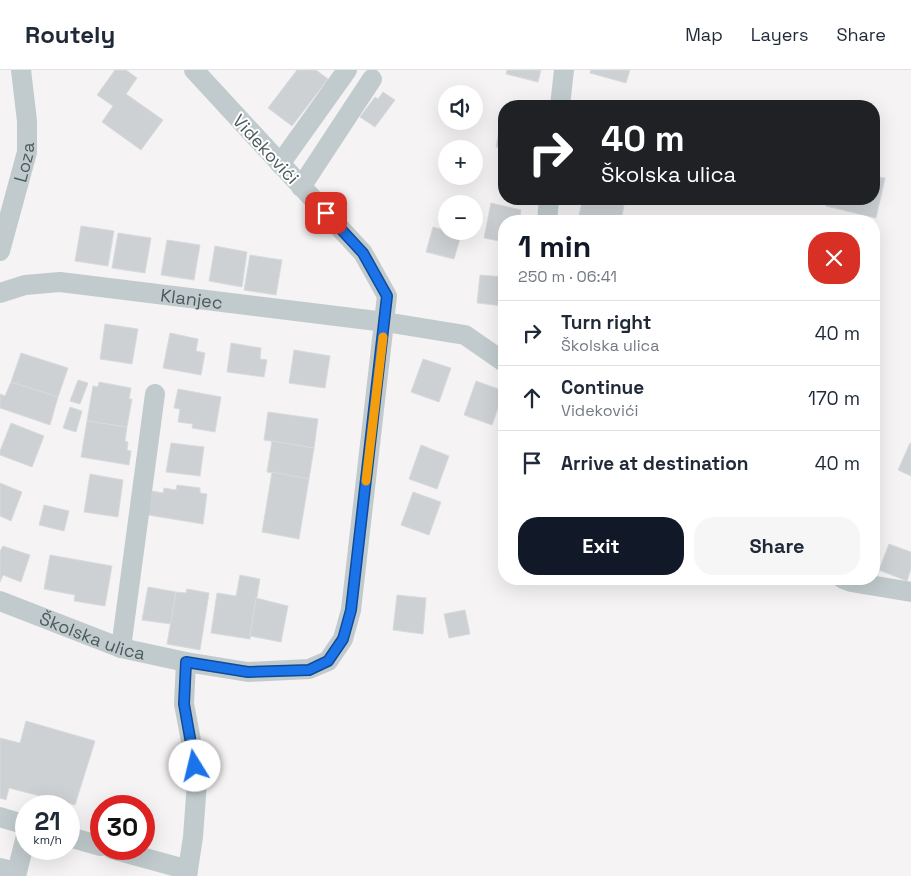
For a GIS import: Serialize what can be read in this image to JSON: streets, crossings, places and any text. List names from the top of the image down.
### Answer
{
  "streets": {
    "street": [
      "Videkovići",
      "Loza",
      "Klanjec",
      "Školska ulica"
    ]
  },
  "crossings": [
    ["Videkovići", "Klanjec"],
    ["Videkovići", "Školska ulica"],
    ["Klanjec", "Školska ulica"]
  ],
  "page": {
    "header": "Routely",
    "nav": ["Map", "Layers", "Share"],
    "map_buttons": ["+", "−"],
    "turn": ["40 m", "Školska ulica"],
    "heading": ["1 min", "250 m · 06:41"],
    "list": [
      {
        "name": "Turn right",
        "note": "Školska ulica",
        "value": "40 m"
      },
      {
        "name": "Continue",
        "note": "Videkovići",
        "value": "170 m"
      },
      {
        "name": "Arrive at destination",
        "value": "40 m"
      }
    ],
    "buttons": ["Exit", "Share"],
    "speed": "21 km/h",
    "limit": "30"
  }
}
